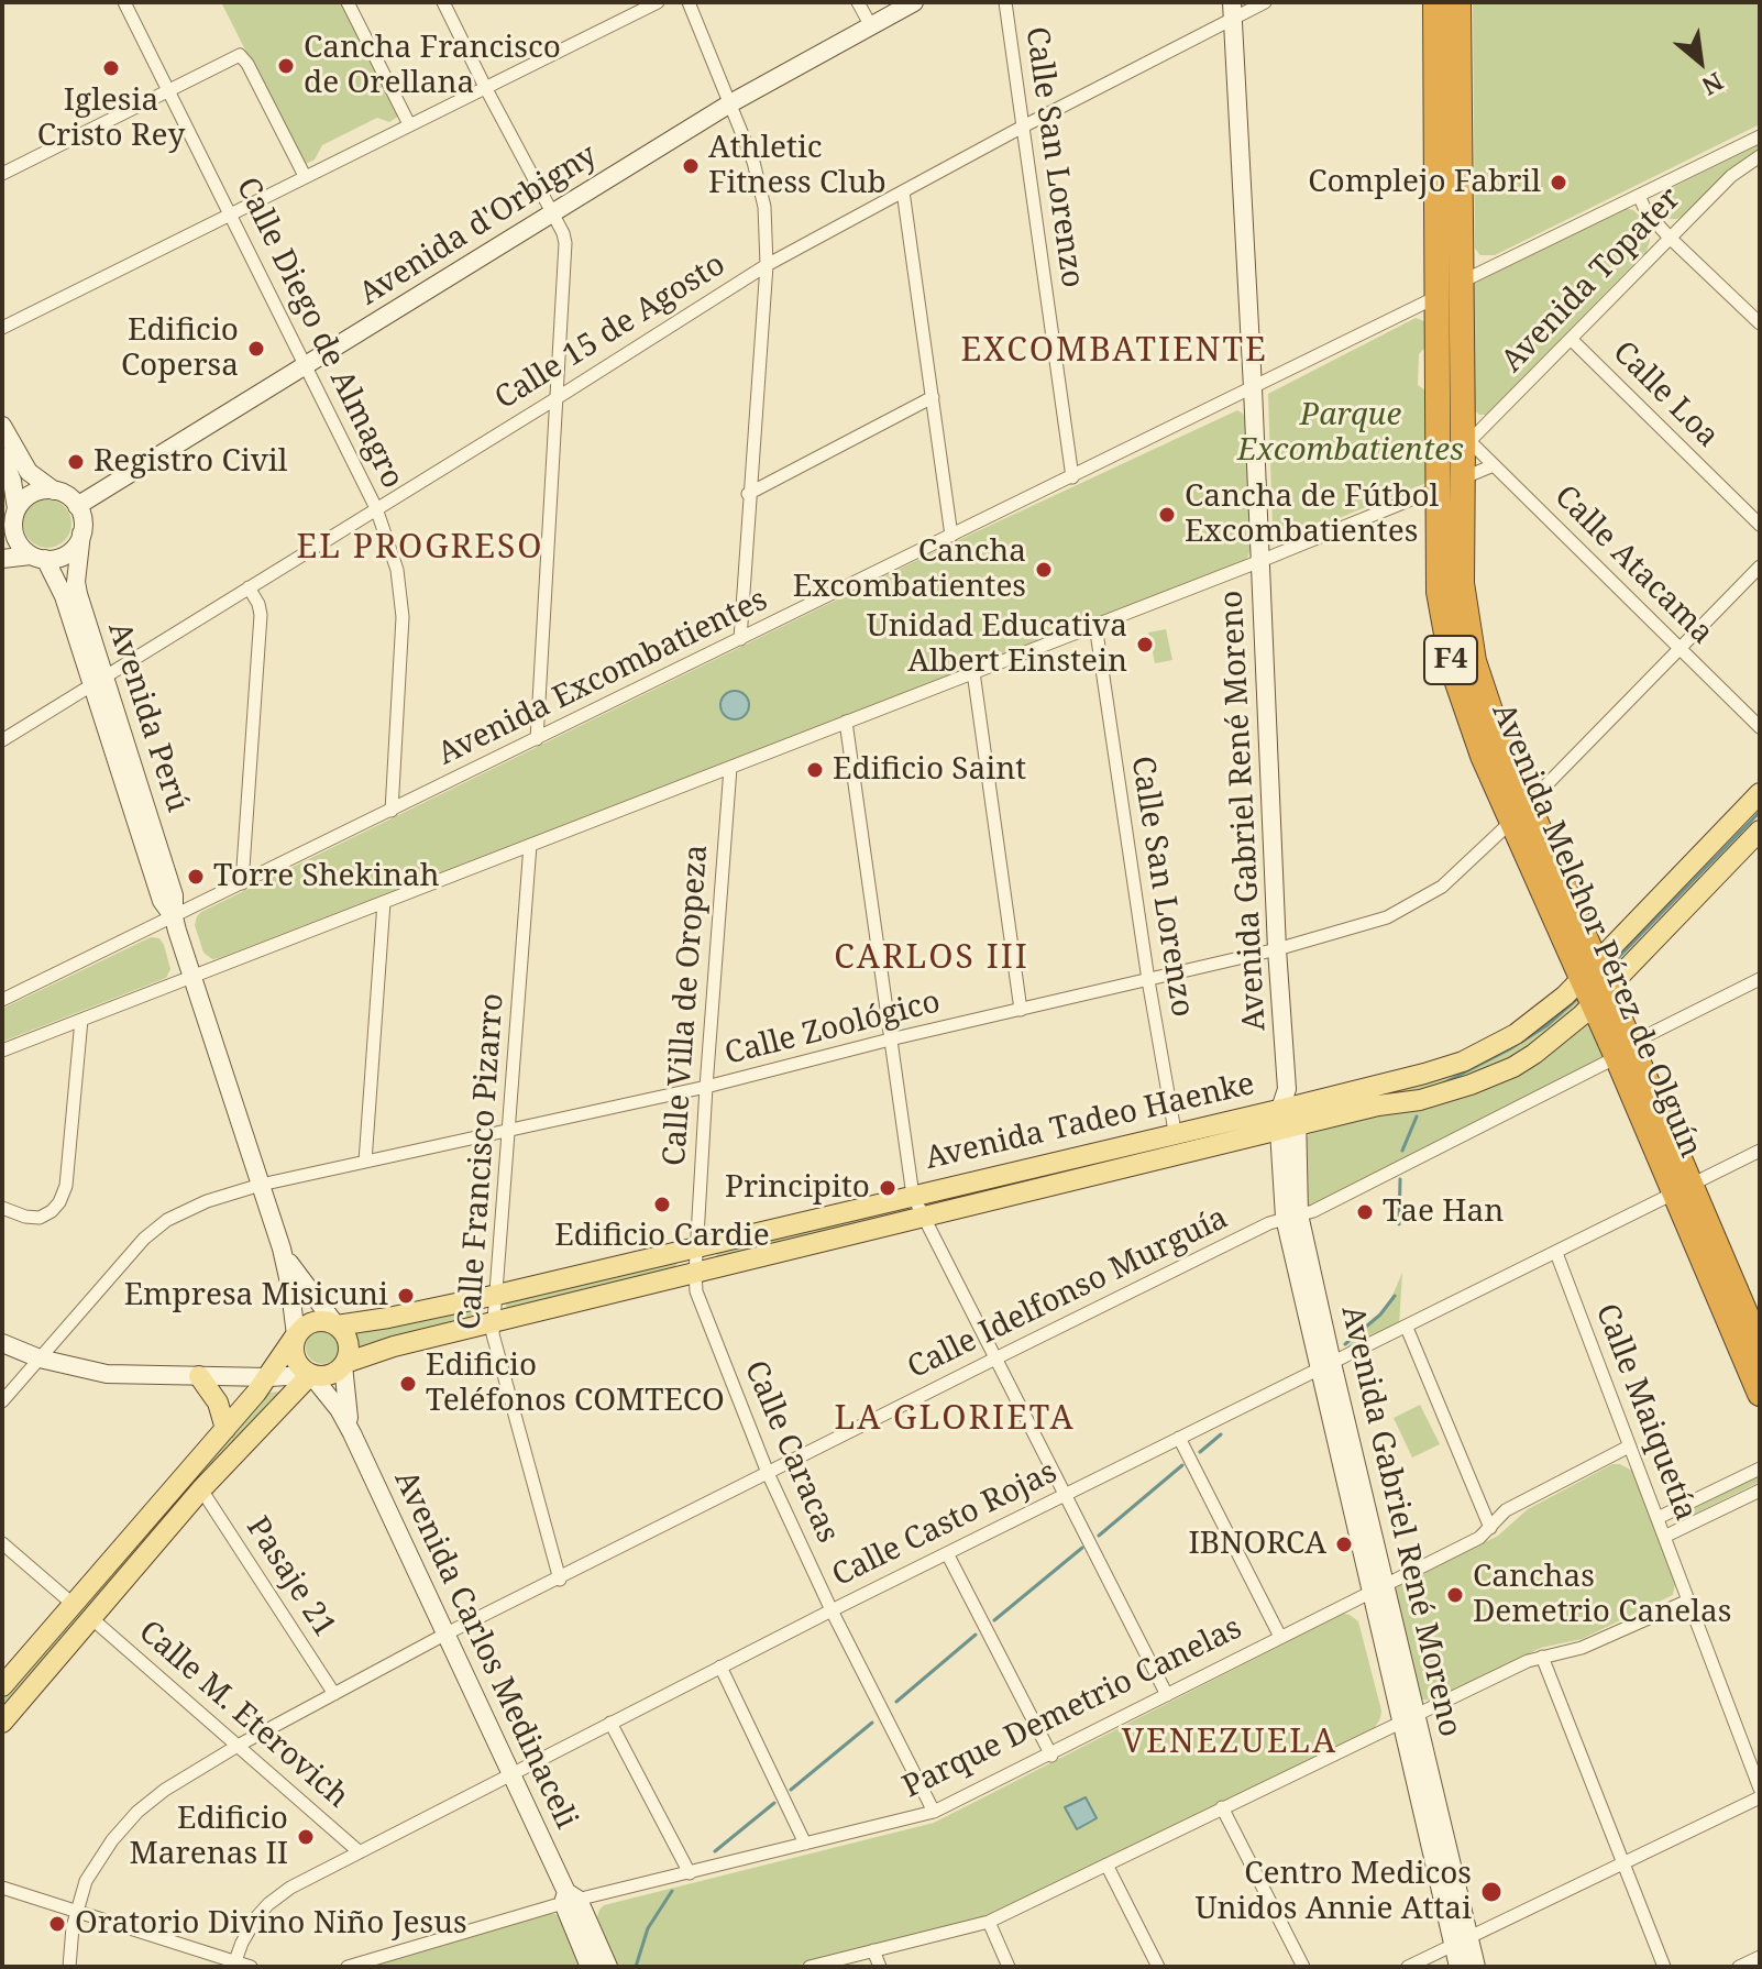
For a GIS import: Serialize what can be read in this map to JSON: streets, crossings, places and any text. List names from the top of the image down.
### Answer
{
  "streets": {
    "highway": ["F4", "Avenida Melchor Pérez de Olguín"],
    "main road": [
      "Avenida d'Orbigny",
      "Avenida Perú",
      "Avenida Gabriel René Moreno",
      "Avenida Tadeo Haenke",
      "Avenida Carlos Medinaceli"
    ],
    "street": [
      "Calle San Lorenzo",
      "Avenida Topater",
      "Calle 15 de Agosto",
      "Calle Diego de Almagro",
      "Calle Loa",
      "Calle Atacama",
      "Avenida Excombatientes",
      "Calle Villa de Oropeza",
      "Calle Zoológico",
      "Calle Francisco Pizarro",
      "Calle Idelfonso Murguía",
      "Calle Maiquetía",
      "Calle Caracas",
      "Calle Casto Rojas",
      "Pasaje 21",
      "Parque Demetrio Canelas",
      "Calle M. Eterovich"
    ]
  },
  "crossings": [
    ["Calle San Lorenzo", "Calle 15 de Agosto"],
    ["Calle San Lorenzo", "Avenida Excombatientes"],
    ["Calle San Lorenzo", "Calle Zoológico"],
    ["Calle San Lorenzo", "Avenida Tadeo Haenke"],
    ["Avenida d'Orbigny", "Calle Diego de Almagro"],
    ["Avenida d'Orbigny", "Avenida Perú"],
    ["Avenida Topater", "Calle Loa"],
    ["Avenida Topater", "Calle Atacama"],
    ["Avenida Topater", "Avenida Excombatientes"],
    ["Avenida Topater", "Avenida Melchor Pérez de Olguín"],
    ["Calle 15 de Agosto", "Calle Diego de Almagro"],
    ["Calle 15 de Agosto", "Avenida Perú"],
    ["Calle 15 de Agosto", "Avenida Gabriel René Moreno"],
    ["Calle Diego de Almagro", "Avenida Excombatientes"],
    ["Calle Atacama", "Avenida Melchor Pérez de Olguín"],
    ["Calle Atacama", "Calle Zoológico"],
    ["Avenida Excombatientes", "Avenida Perú"],
    ["Avenida Excombatientes", "Avenida Gabriel René Moreno"],
    ["Avenida Excombatientes", "Avenida Melchor Pérez de Olguín"],
    ["Avenida Perú", "Calle Zoológico"],
    ["Avenida Perú", "Avenida Tadeo Haenke"],
    ["Avenida Perú", "Avenida Carlos Medinaceli"],
    ["Avenida Gabriel René Moreno", "Calle Zoológico"],
    ["Avenida Gabriel René Moreno", "Avenida Tadeo Haenke"],
    ["Avenida Gabriel René Moreno", "Calle Idelfonso Murguía"],
    ["Avenida Gabriel René Moreno", "Calle Casto Rojas"],
    ["Avenida Gabriel René Moreno", "Parque Demetrio Canelas"],
    ["Avenida Melchor Pérez de Olguín", "Calle Zoológico"],
    ["Avenida Melchor Pérez de Olguín", "Avenida Tadeo Haenke"],
    ["Avenida Melchor Pérez de Olguín", "Calle Idelfonso Murguía"],
    ["Avenida Melchor Pérez de Olguín", "Calle Casto Rojas"],
    ["Calle Villa de Oropeza", "Calle Zoológico"],
    ["Calle Villa de Oropeza", "Avenida Tadeo Haenke"],
    ["Calle Villa de Oropeza", "Calle Caracas"],
    ["Calle Zoológico", "Calle Francisco Pizarro"],
    ["Avenida Tadeo Haenke", "Calle Francisco Pizarro"],
    ["Avenida Tadeo Haenke", "Calle Caracas"],
    ["Avenida Tadeo Haenke", "Avenida Carlos Medinaceli"],
    ["Calle Francisco Pizarro", "Calle Idelfonso Murguía"],
    ["Calle Idelfonso Murguía", "Calle Caracas"],
    ["Calle Idelfonso Murguía", "Pasaje 21"],
    ["Calle Idelfonso Murguía", "Avenida Carlos Medinaceli"],
    ["Calle Idelfonso Murguía", "Calle M. Eterovich"],
    ["Calle Maiquetía", "Calle Casto Rojas"],
    ["Calle Maiquetía", "Parque Demetrio Canelas"],
    ["Calle Caracas", "Calle Casto Rojas"],
    ["Calle Caracas", "Parque Demetrio Canelas"],
    ["Calle Casto Rojas", "Avenida Carlos Medinaceli"],
    ["Calle Casto Rojas", "Calle M. Eterovich"],
    ["Avenida Carlos Medinaceli", "Parque Demetrio Canelas"]
  ],
  "districts": [
    "EXCOMBATIENTE",
    "EL PROGRESO",
    "CARLOS III",
    "LA GLORIETA",
    "VENEZUELA"
  ],
  "parks": ["Parque Excombatientes"],
  "places": [
    "Cancha Francisco de Orellana",
    "Iglesia Cristo Rey",
    "Athletic Fitness Club",
    "Complejo Fabril",
    "Edificio Copersa",
    "Registro Civil",
    "Cancha de Fútbol Excombatientes",
    "Cancha Excombatientes",
    "Unidad Educativa Albert Einstein",
    "Edificio Saint",
    "Torre Shekinah",
    "Principito",
    "Edificio Cardie",
    "Tae Han",
    "Empresa Misicuni",
    "Edificio Teléfonos COMTECO",
    "IBNORCA",
    "Canchas Demetrio Canelas",
    "Edificio Marenas II",
    "Centro Medicos Unidos Annie Attai",
    "Oratorio Divino Niño Jesus"
  ],
  "north": "bottom right"
}
